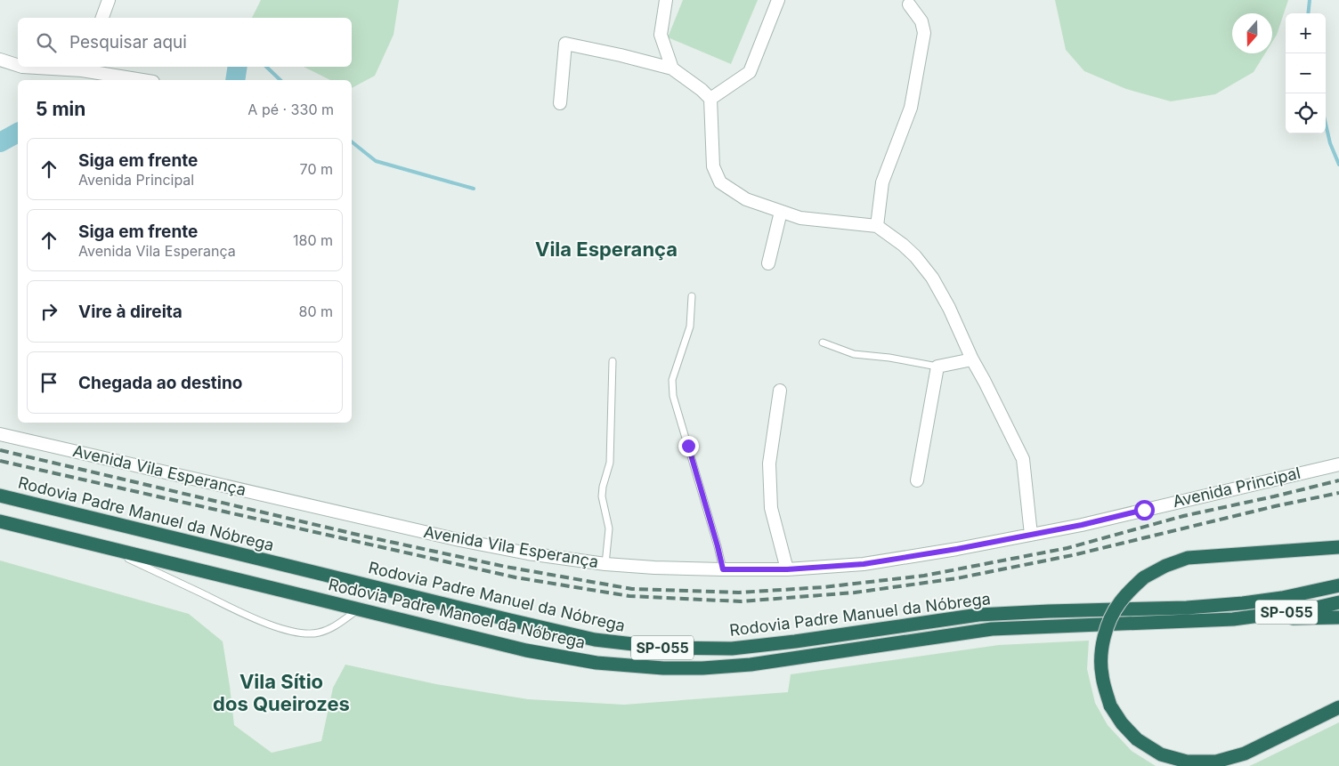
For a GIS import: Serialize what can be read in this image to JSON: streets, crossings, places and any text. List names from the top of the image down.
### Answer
{
  "streets": {
    "highway": ["Rodovia Padre Manuel da Nóbrega", "SP-055", "Rodovia Padre Manoel da Nóbrega"],
    "street": ["Avenida Vila Esperança", "Avenida Principal"]
  },
  "crossings": [
    ["Avenida Vila Esperança", "Avenida Principal"]
  ],
  "districts": ["Vila Esperança", "Vila Sítio dos Queirozes"],
  "north": "bottom",
  "page": {
    "map_buttons": ["+", "−"],
    "search": "Pesquisar aqui",
    "heading": ["5 min", "A pé · 330 m"],
    "list": [
      ["Siga em frente", "Avenida Principal", "70 m"],
      ["Siga em frente", "Avenida Vila Esperança", "180 m"],
      ["Vire à direita", "80 m"],
      "Chegada ao destino"
    ]
  }
}
